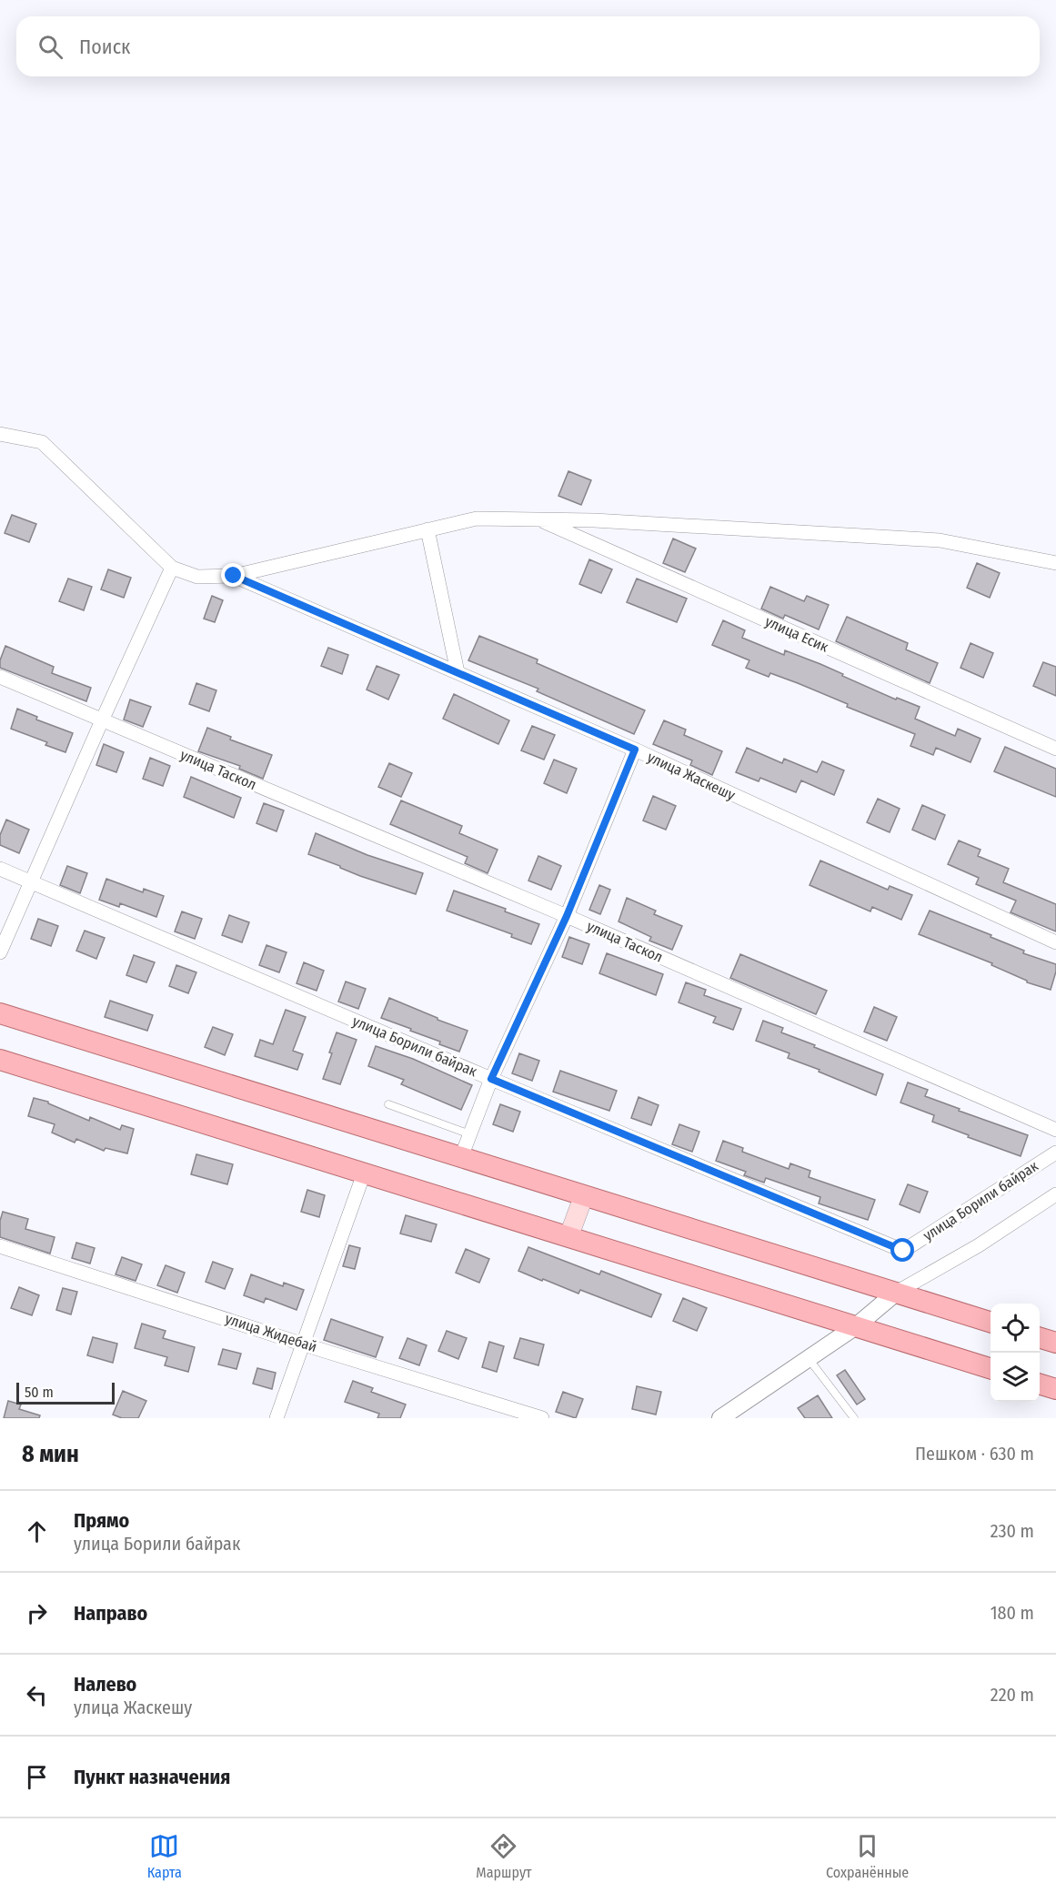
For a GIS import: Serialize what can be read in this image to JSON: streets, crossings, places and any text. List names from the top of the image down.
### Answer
{
  "streets": {
    "street": [
      "улица Есик",
      "улица Таскол",
      "улица Жаскешу",
      "улица Борили байрак",
      "улица Жидебай"
    ]
  },
  "scale_bar": "50 m",
  "page": {
    "search": "Поиск",
    "scale": "50 m",
    "heading": ["8 мин", "Пешком · 630 m"],
    "list": [
      ["Прямо", "улица Борили байрак", "230 m"],
      ["Направо", "180 m"],
      ["Налево", "улица Жаскешу", "220 m"],
      "Пункт назначения"
    ],
    "nav": ["Карта", "Маршрут", "Сохранённые"]
  }
}
